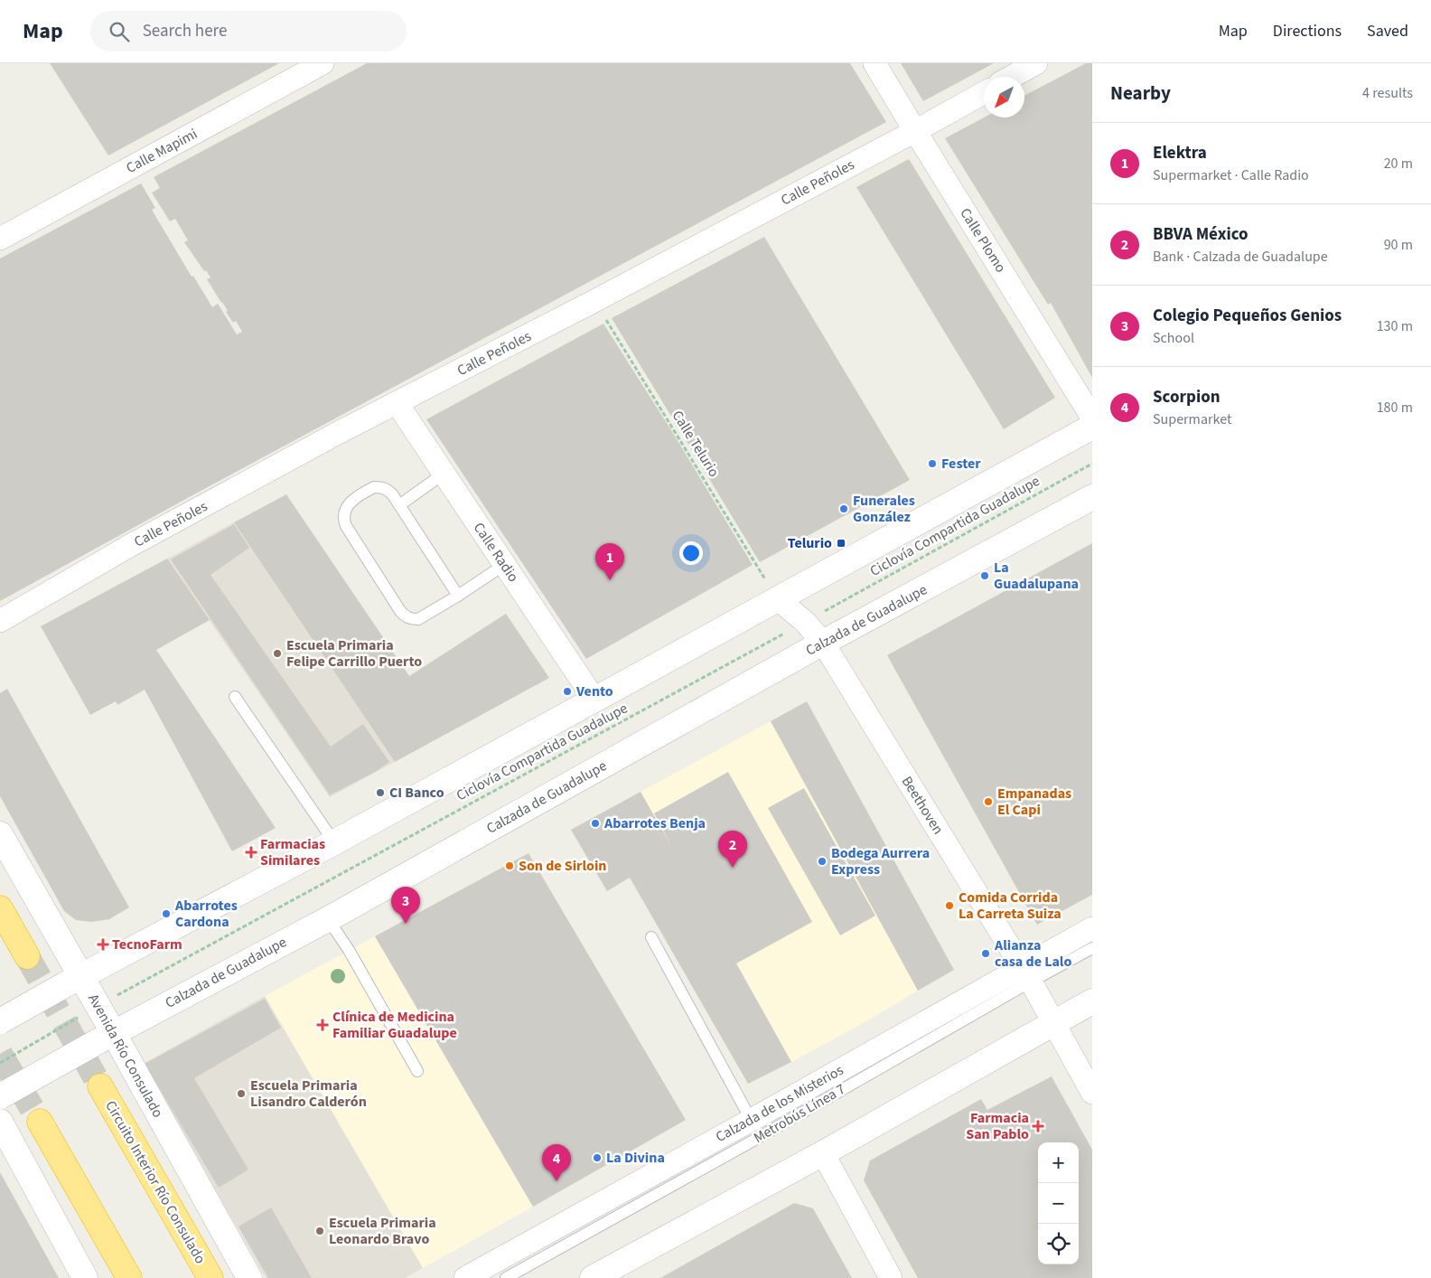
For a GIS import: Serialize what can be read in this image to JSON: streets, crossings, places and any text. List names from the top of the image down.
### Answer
{
  "streets": {
    "highway": ["Circuito Interior Río Consulado"],
    "main road": ["Calzada de Guadalupe", "Avenida Río Consulado"],
    "street": [
      "Calle Mapimi",
      "Calle Peñoles",
      "Calle Plomo",
      "Calle Radio",
      "Beethoven",
      "Calzada de los Misterios"
    ],
    "lane": ["Metrobús Línea 7"],
    "path": ["Calle Telurio", "Ciclovía Compartida Guadalupe"]
  },
  "crossings": [
    ["Calle Peñoles", "Calle Plomo"],
    ["Calle Peñoles", "Calle Telurio"],
    ["Calle Peñoles", "Calle Radio"],
    ["Calle Telurio", "Beethoven"],
    ["Ciclovía Compartida Guadalupe", "Avenida Río Consulado"],
    ["Calzada de Guadalupe", "Beethoven"],
    ["Calzada de Guadalupe", "Avenida Río Consulado"],
    ["Beethoven", "Calzada de los Misterios"],
    ["Calzada de los Misterios", "Metrobús Línea 7"]
  ],
  "places": {
    "other": [
      "Fester",
      "Funerales González",
      "La Guadalupana",
      "Escuela Primaria Felipe Carrillo Puerto",
      "Vento",
      "CI Banco",
      "Empanadas El Capi",
      "Abarrotes Benja",
      "Bodega Aurrera Express",
      "Son de Sirloin",
      "Comida Corrida La Carreta Suiza",
      "Abarrotes Cardona",
      "Alianza casa de Lalo",
      "Escuela Primaria Lisandro Calderón",
      "La Divina",
      "Escuela Primaria Leonardo Bravo"
    ],
    "transit": ["Telurio"],
    "health": [
      "Farmacias Similares",
      "TecnoFarm",
      "Clínica de Medicina Familiar Guadalupe",
      "Farmacia San Pablo"
    ]
  },
  "north": "bottom left",
  "page": {
    "header": "Map",
    "search": "Search here",
    "nav": ["Map", "Directions", "Saved"],
    "heading": ["Nearby", "4 results"],
    "list": [
      {
        "mark": "1",
        "name": "Elektra",
        "note": "Supermarket · Calle Radio",
        "value": "20 m"
      },
      {
        "mark": "2",
        "name": "BBVA México",
        "note": "Bank · Calzada de Guadalupe",
        "value": "90 m"
      },
      {
        "mark": "3",
        "name": "Colegio Pequeños Genios",
        "note": "School",
        "value": "130 m"
      },
      {
        "mark": "4",
        "name": "Scorpion",
        "note": "Supermarket",
        "value": "180 m"
      }
    ],
    "pins": [
      "1",
      "2",
      "3",
      "4"
    ],
    "map_buttons": ["+", "−"]
  }
}
